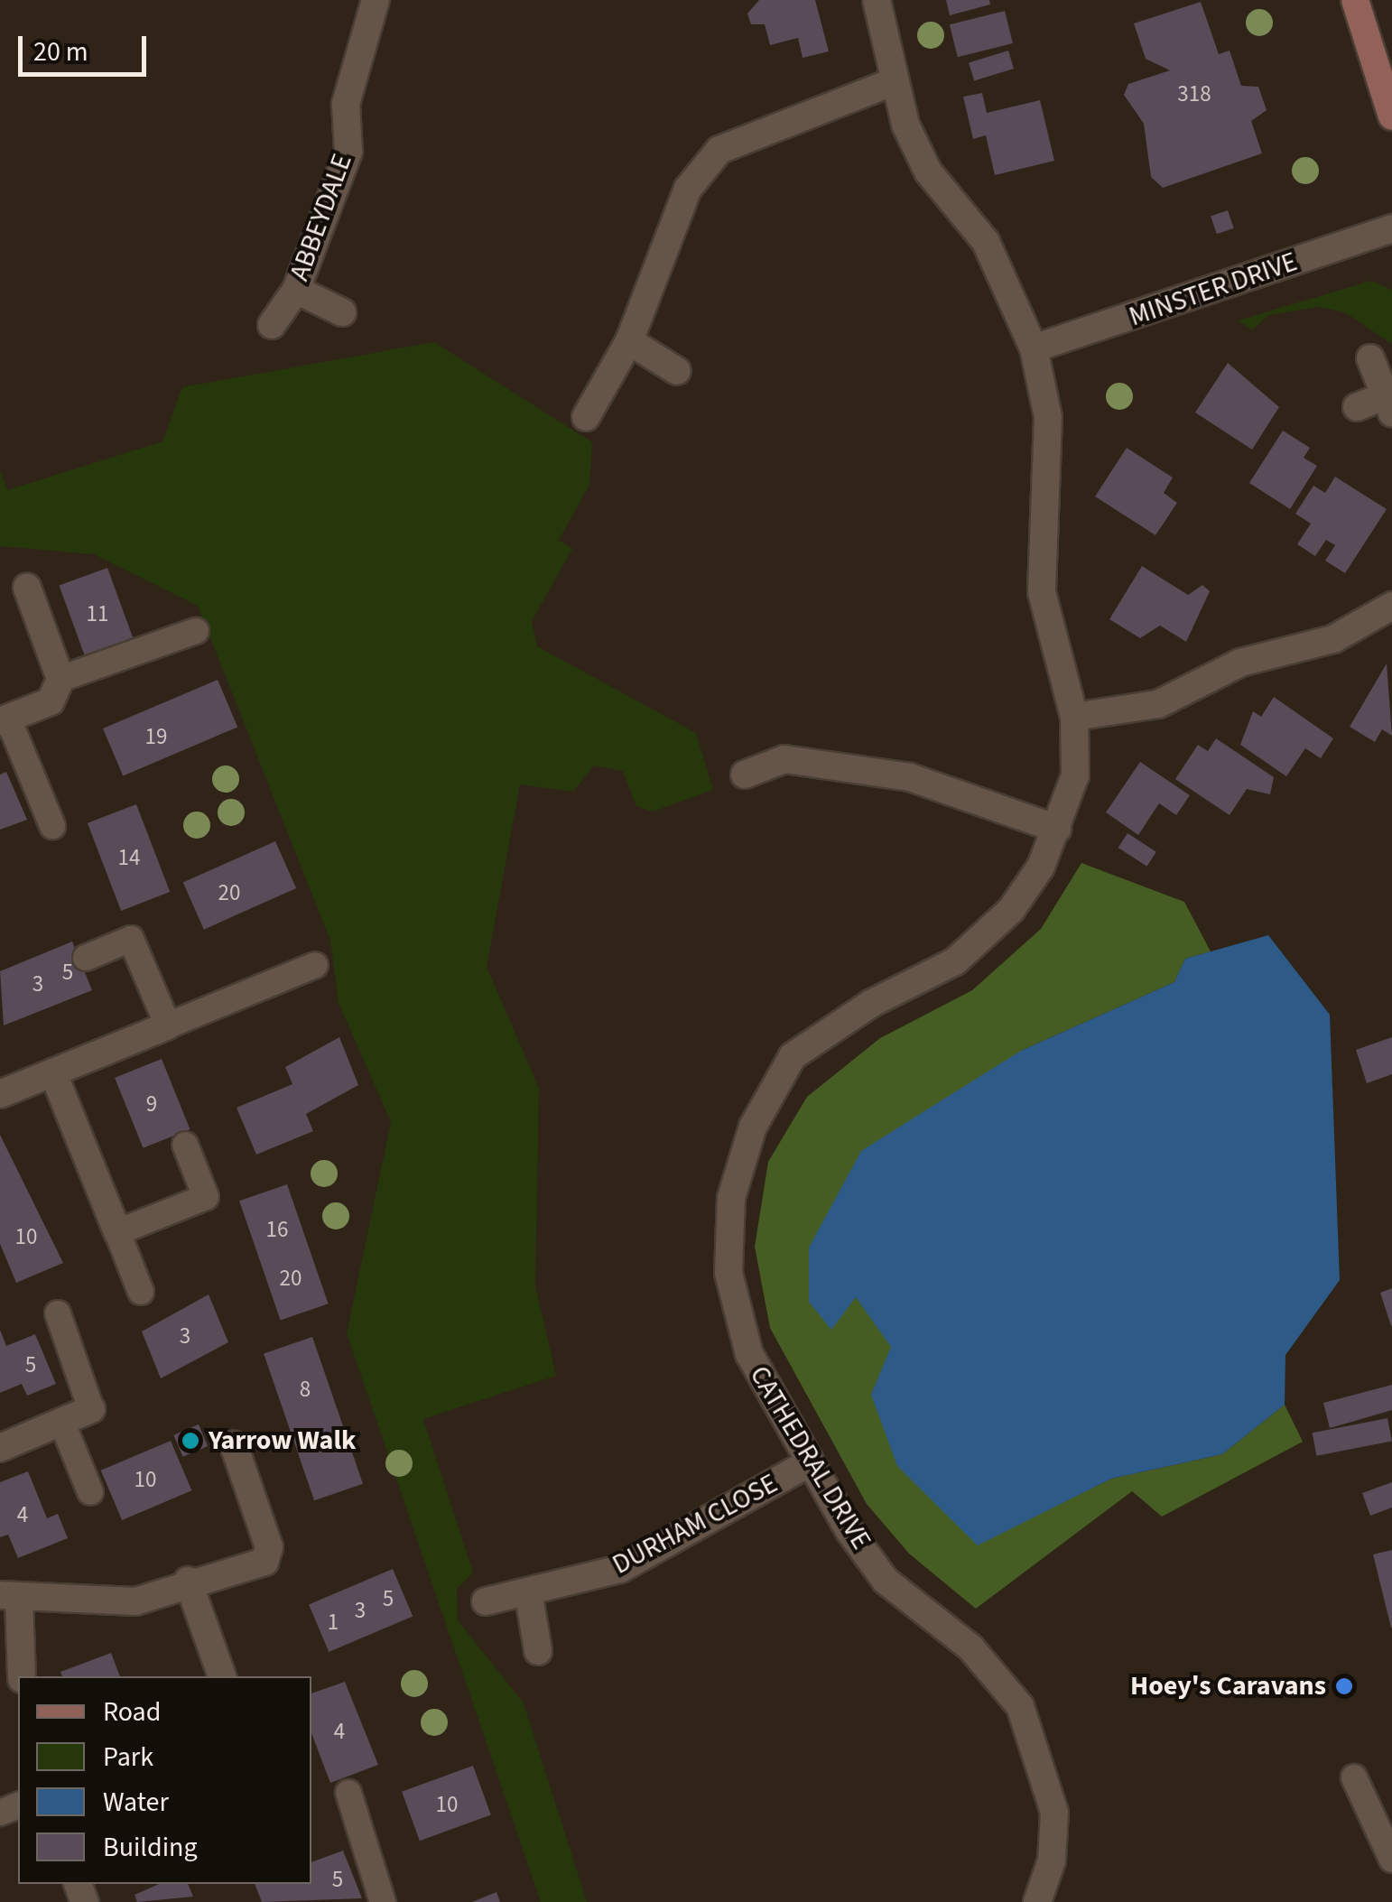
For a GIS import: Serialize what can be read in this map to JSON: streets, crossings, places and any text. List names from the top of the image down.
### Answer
{
  "streets": {
    "street": [
      "ABBEYDALE",
      "MINSTER DRIVE",
      "CATHEDRAL DRIVE",
      "DURHAM CLOSE"
    ]
  },
  "crossings": [
    ["MINSTER DRIVE", "CATHEDRAL DRIVE"],
    ["CATHEDRAL DRIVE", "DURHAM CLOSE"]
  ],
  "places": ["Yarrow Walk", "Hoey's Caravans"],
  "house_numbers": [
    "318",
    "11",
    "19",
    "14",
    "20",
    "5",
    "3",
    "9",
    "16",
    "10",
    "20",
    "3",
    "5",
    "8",
    "10",
    "4",
    "5",
    "3",
    "1",
    "4",
    "10",
    "5"
  ],
  "legend": [
    "Road",
    "Park",
    "Water",
    "Building"
  ],
  "scale_bar": "20 m"
}
